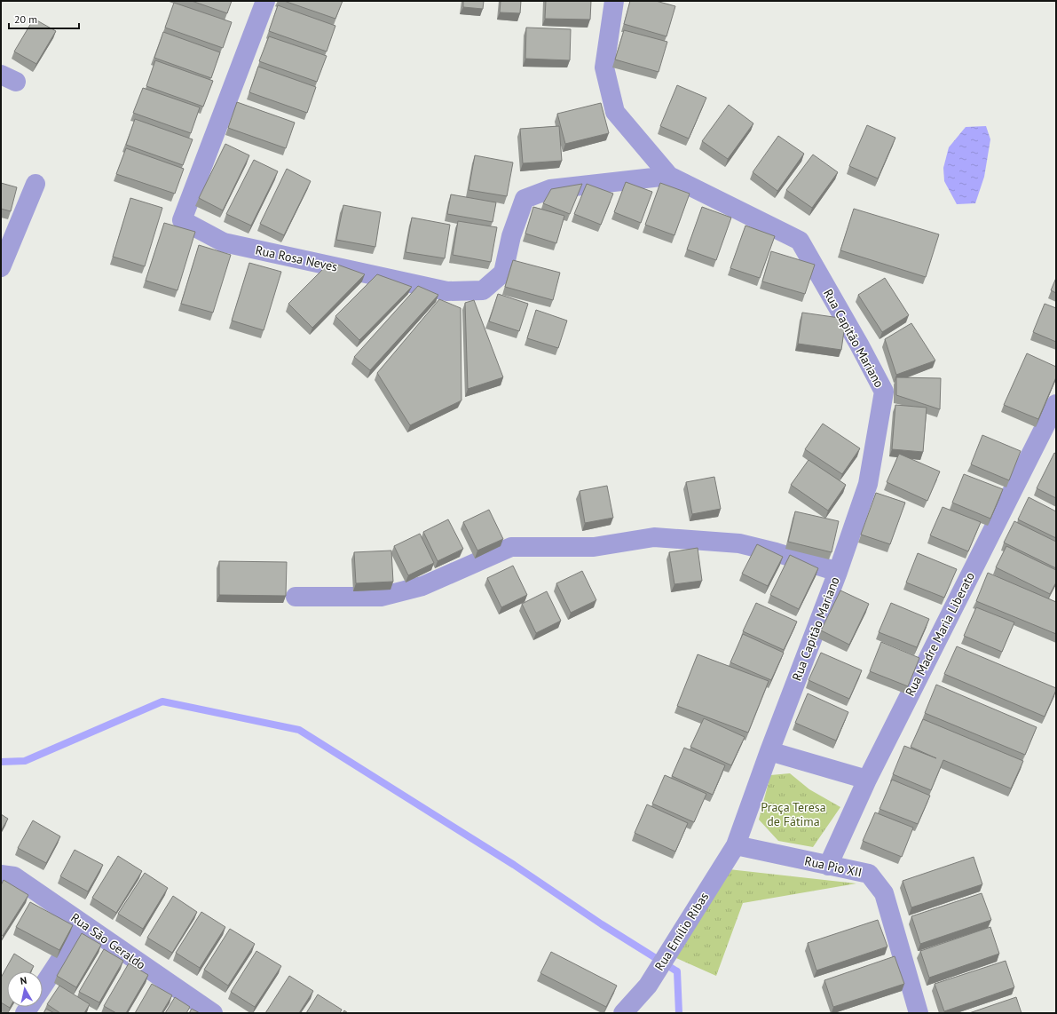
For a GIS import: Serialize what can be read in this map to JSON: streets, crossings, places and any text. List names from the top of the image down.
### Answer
{
  "streets": {
    "street": [
      "Rua Rosa Neves",
      "Rua Capitão Mariano",
      "Rua Madre Maria Liberato",
      "Rua Pio XII",
      "Rua Emílio Ribas",
      "Rua São Geraldo"
    ]
  },
  "crossings": [
    ["Rua Rosa Neves", "Rua Capitão Mariano"],
    ["Rua Capitão Mariano", "Rua Pio XII"],
    ["Rua Capitão Mariano", "Rua Emílio Ribas"],
    ["Rua Madre Maria Liberato", "Rua Pio XII"],
    ["Rua Pio XII", "Rua Emílio Ribas"]
  ],
  "parks": ["Praça Teresa de Fátima"],
  "scale_bar": "20 m",
  "north": "top"
}
